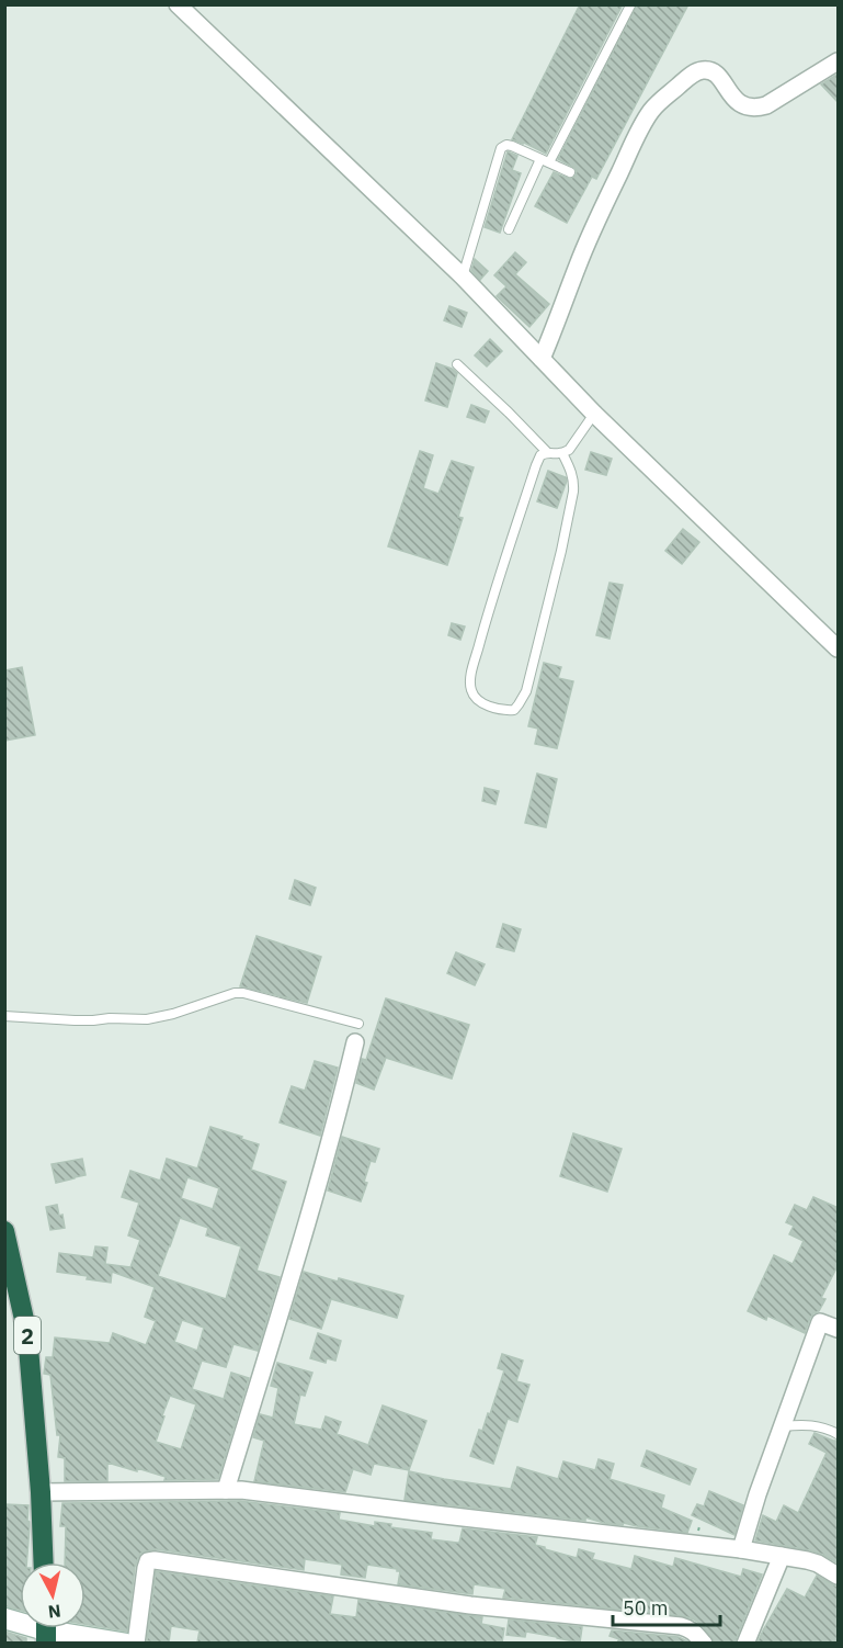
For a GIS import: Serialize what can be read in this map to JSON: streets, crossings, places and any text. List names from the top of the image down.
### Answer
{
  "streets": {
    "highway": ["2"]
  },
  "scale_bar": "50 m",
  "north": "bottom"
}
